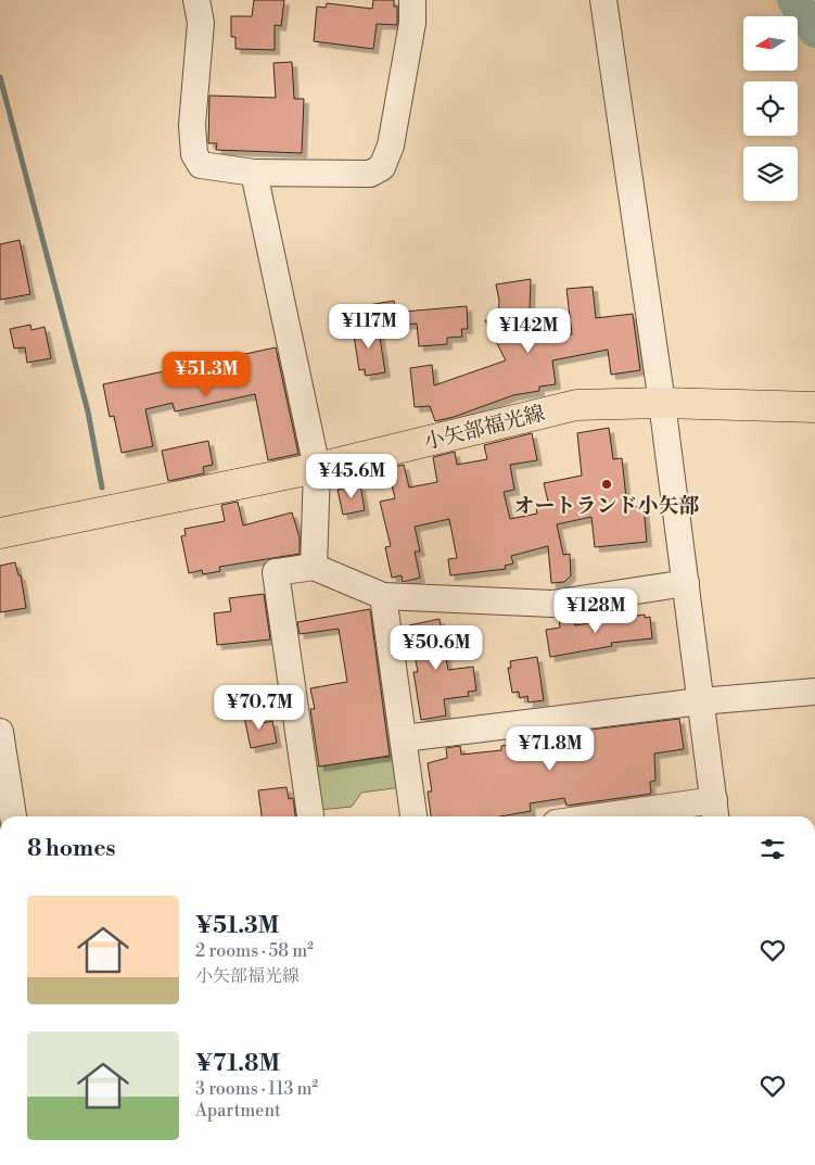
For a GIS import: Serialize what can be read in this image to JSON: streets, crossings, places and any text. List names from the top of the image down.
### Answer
{
  "streets": {
    "main road": ["小矢部福光線"]
  },
  "places": ["オートランド小矢部"],
  "north": "left",
  "page": {
    "price": [
      "¥117M",
      "¥142M",
      "¥51.3M",
      "¥45.6M",
      "¥128M",
      "¥50.6M",
      "¥70.7M",
      "¥71.8M"
    ],
    "heading": "8 homes",
    "list": [
      {
        "name": "¥51.3M",
        "note": "2 rooms · 58 m² · 小矢部福光線"
      },
      {
        "name": "¥71.8M",
        "note": "3 rooms · 113 m² · Apartment"
      }
    ]
  }
}
